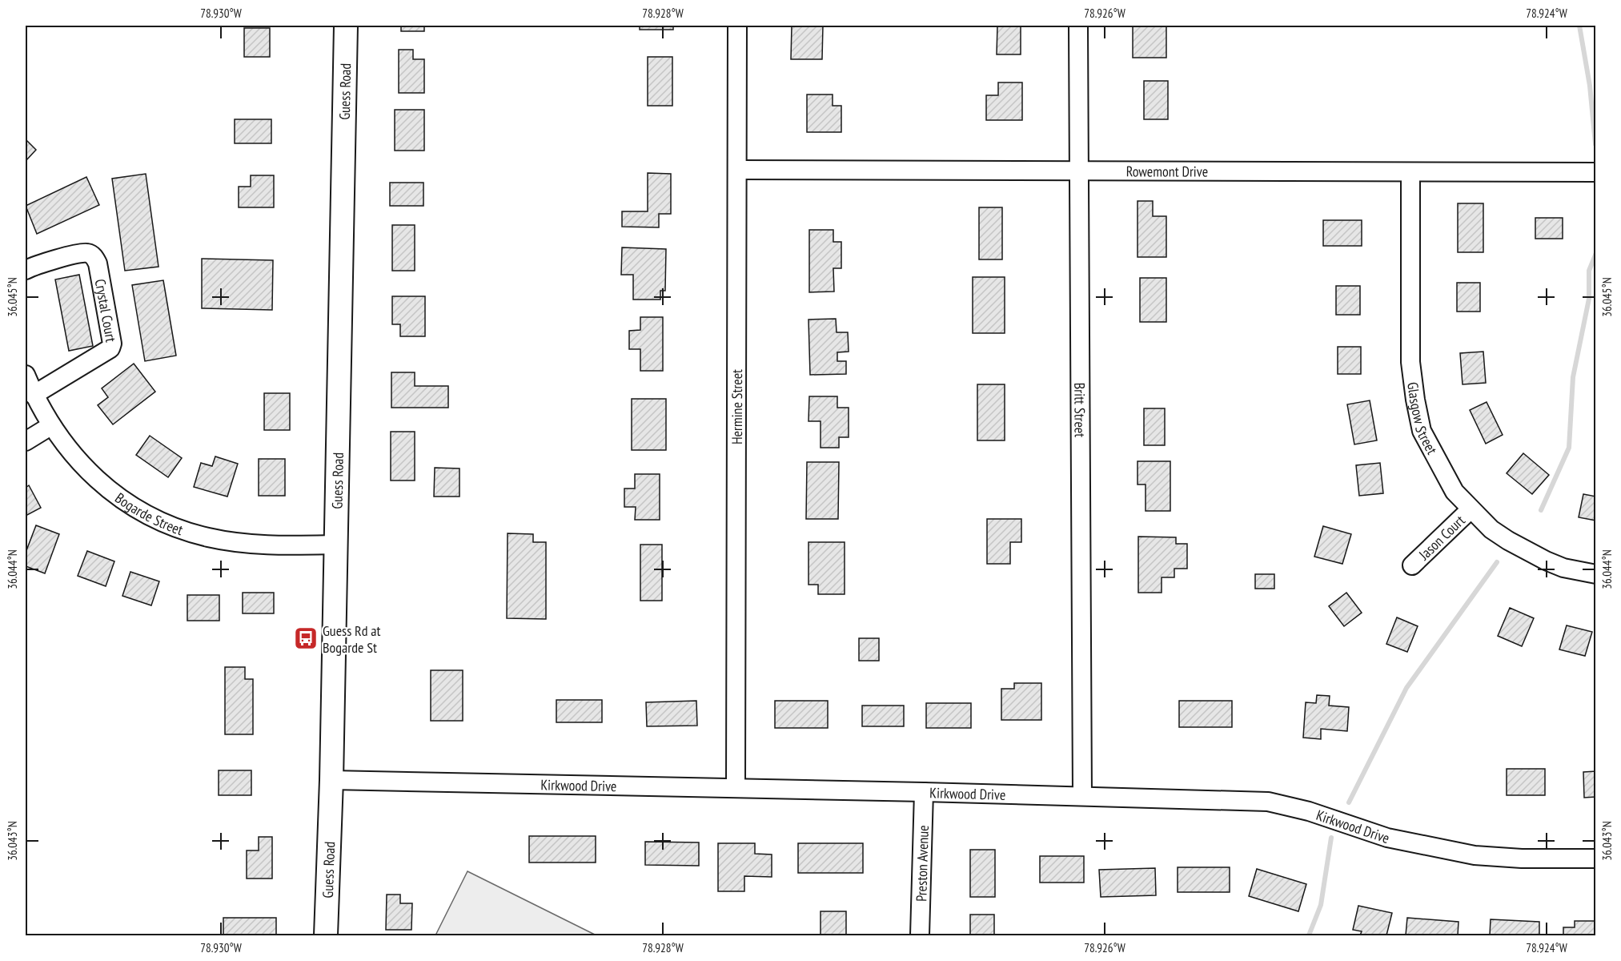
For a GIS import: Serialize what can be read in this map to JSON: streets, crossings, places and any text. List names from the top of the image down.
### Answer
{
  "streets": {
    "main road": ["Guess Road"],
    "street": [
      "Rowemont Drive",
      "Crystal Court",
      "Hermine Street",
      "Britt Street",
      "Glasgow Street",
      "Bogarde Street",
      "Jason Court",
      "Kirkwood Drive",
      "Preston Avenue"
    ]
  },
  "crossings": [
    ["Guess Road", "Bogarde Street"],
    ["Guess Road", "Kirkwood Drive"],
    ["Rowemont Drive", "Hermine Street"],
    ["Rowemont Drive", "Britt Street"],
    ["Rowemont Drive", "Glasgow Street"],
    ["Crystal Court", "Bogarde Street"],
    ["Hermine Street", "Kirkwood Drive"],
    ["Britt Street", "Kirkwood Drive"],
    ["Glasgow Street", "Jason Court"],
    ["Kirkwood Drive", "Preston Avenue"]
  ],
  "places": {
    "bus stop": ["Guess Rd at Bogarde St"]
  },
  "coordinates": [
    "78.930°W",
    "78.928°W",
    "78.926°W",
    "78.924°W",
    "36.045°N",
    "36.044°N",
    "36.043°N"
  ]
}
